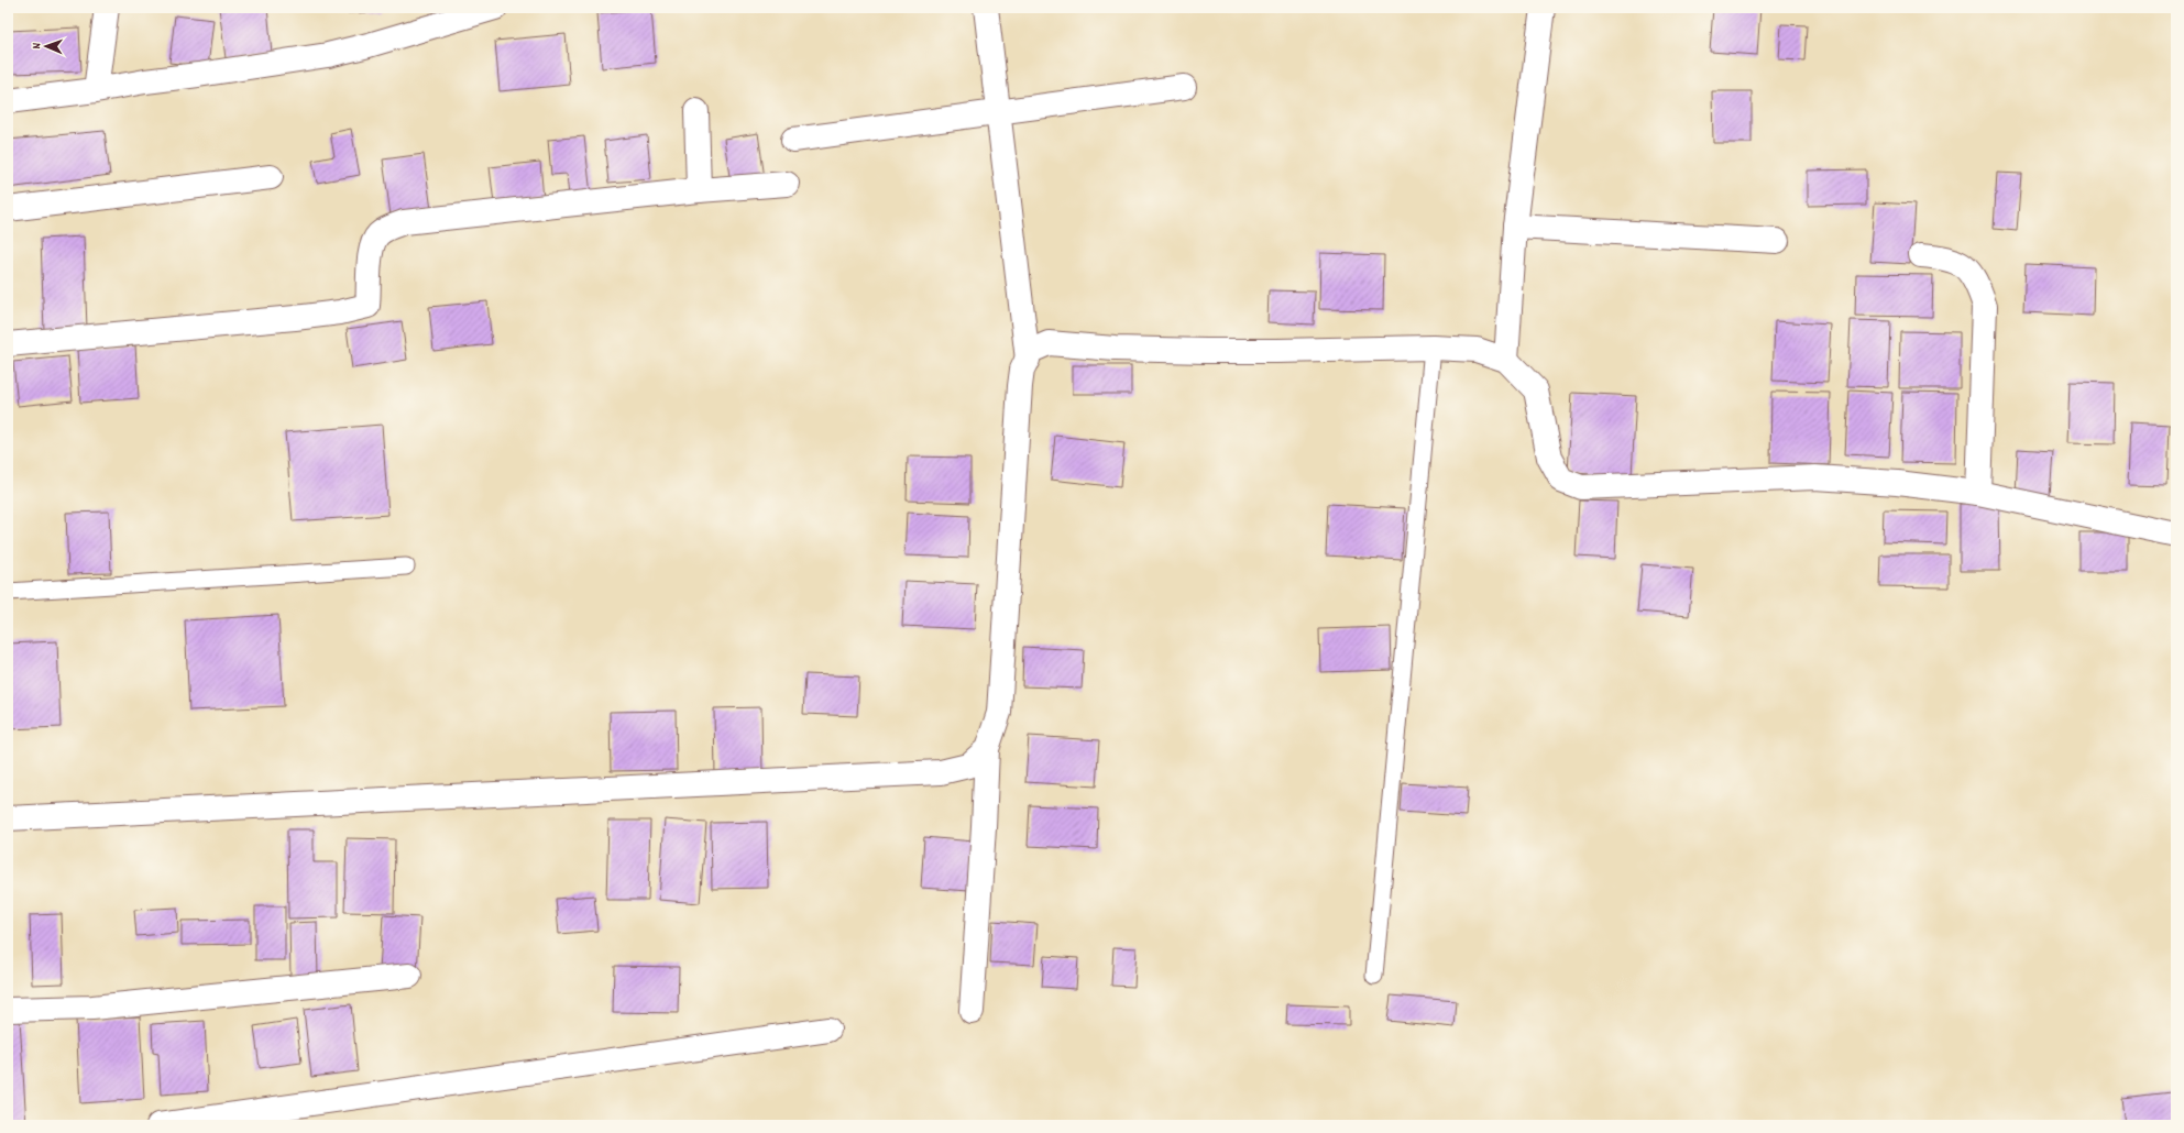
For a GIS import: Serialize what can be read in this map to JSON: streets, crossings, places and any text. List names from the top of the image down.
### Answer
{
  "north": "left"
}
